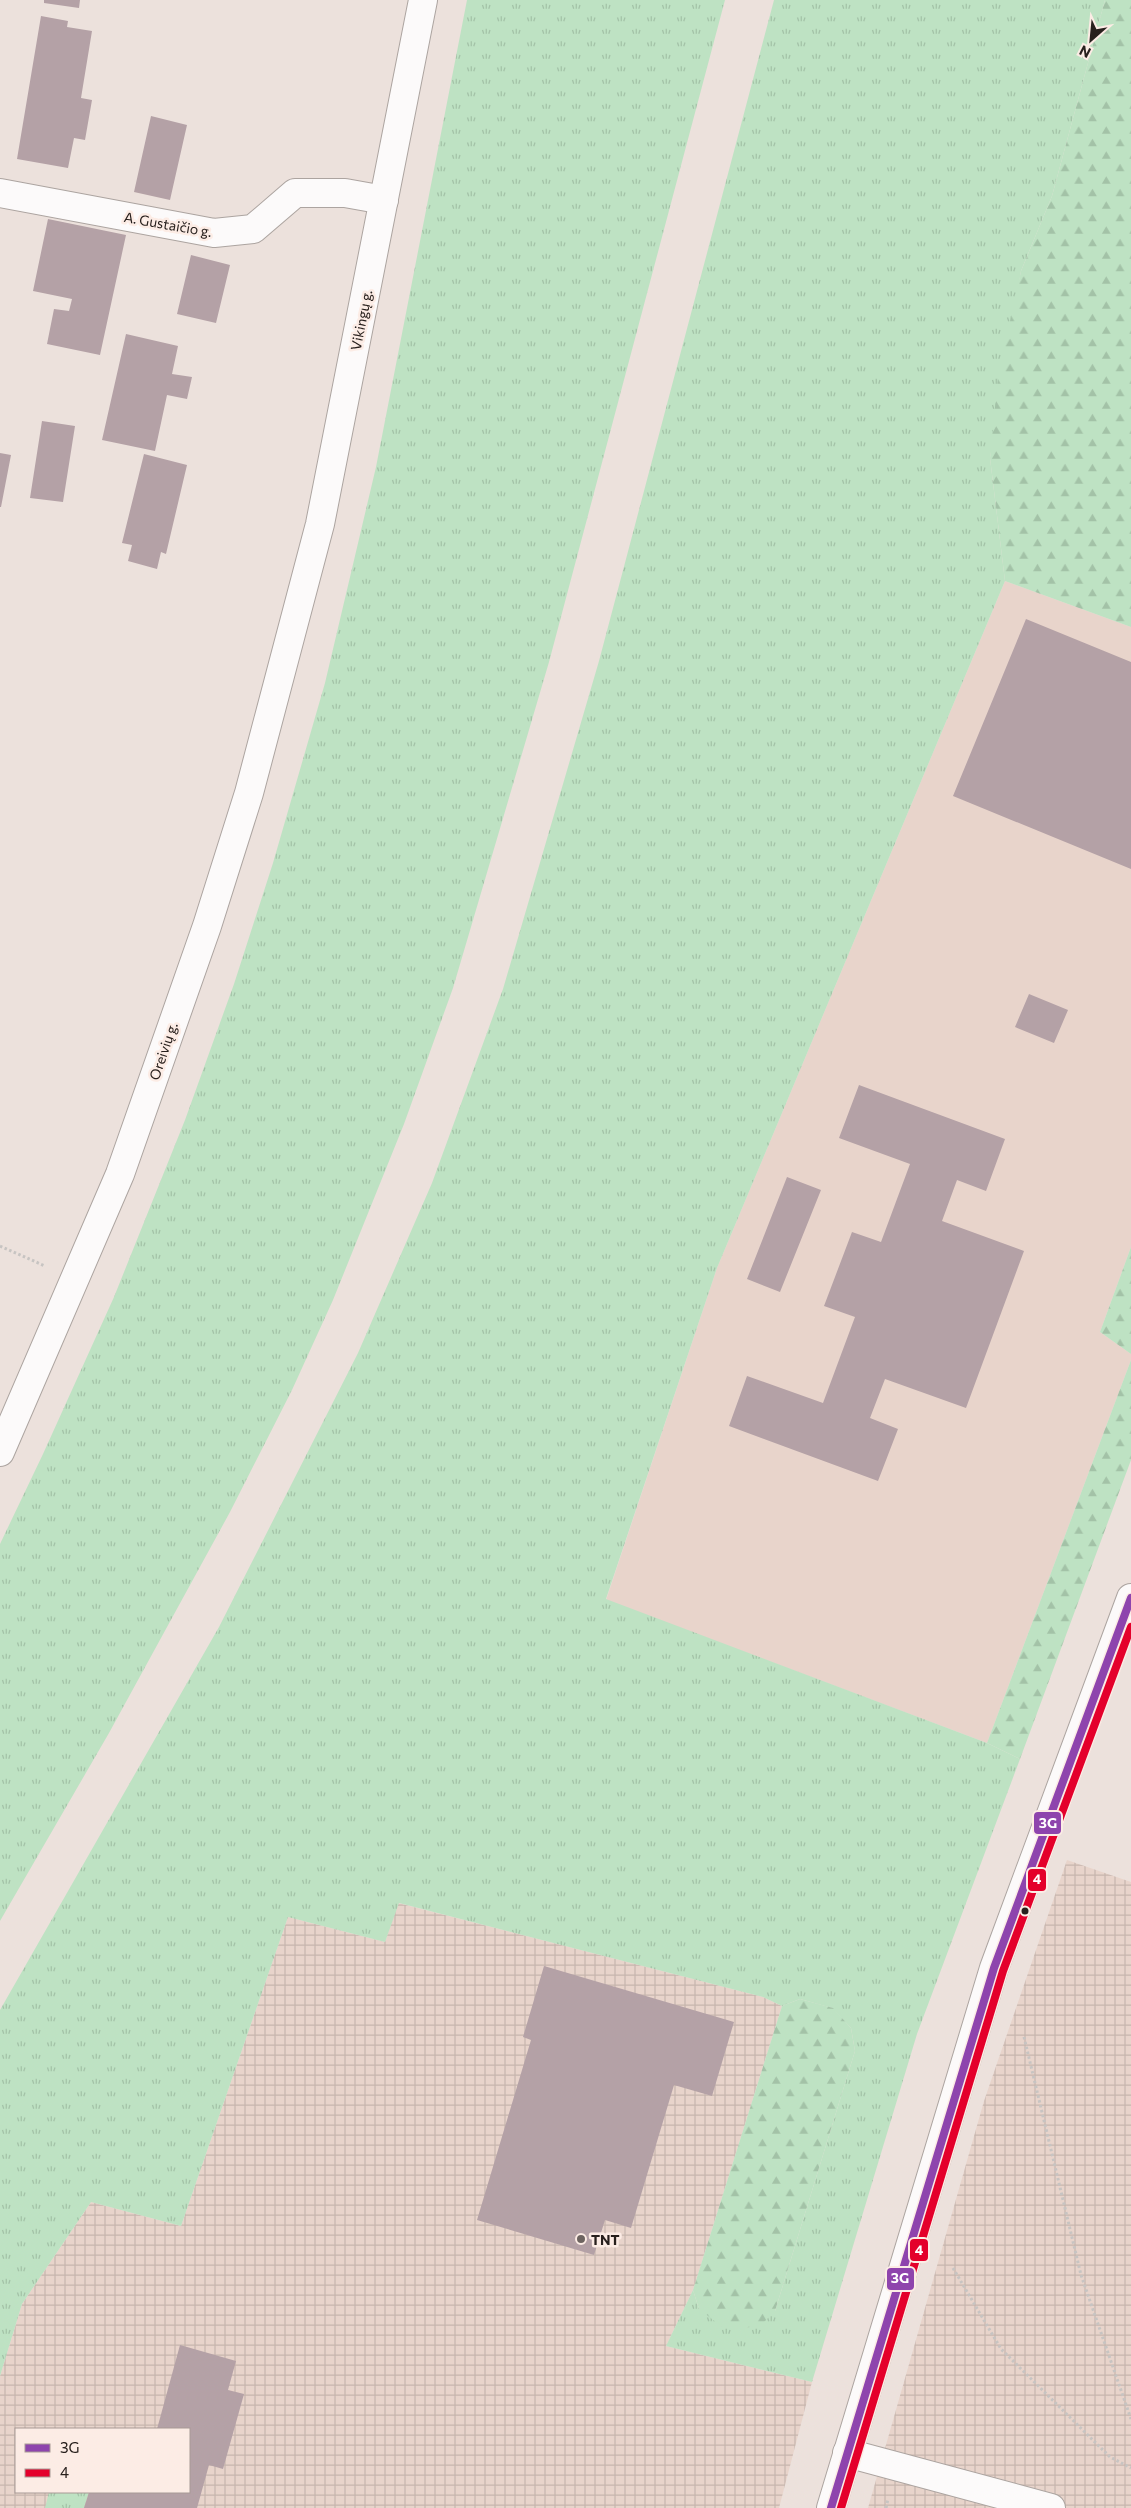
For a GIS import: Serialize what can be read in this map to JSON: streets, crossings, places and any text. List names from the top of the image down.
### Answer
{
  "streets": {
    "main road": ["A. Gustaičio g.", "Vikingų g.", "Oreivių g."]
  },
  "crossings": [
    ["A. Gustaičio g.", "Vikingų g."],
    ["Vikingų g.", "Oreivių g."]
  ],
  "places": ["TNT"],
  "lines": ["transit line 3G", "transit line 4"],
  "legend": ["3G", "4"],
  "north": "bottom left"
}
